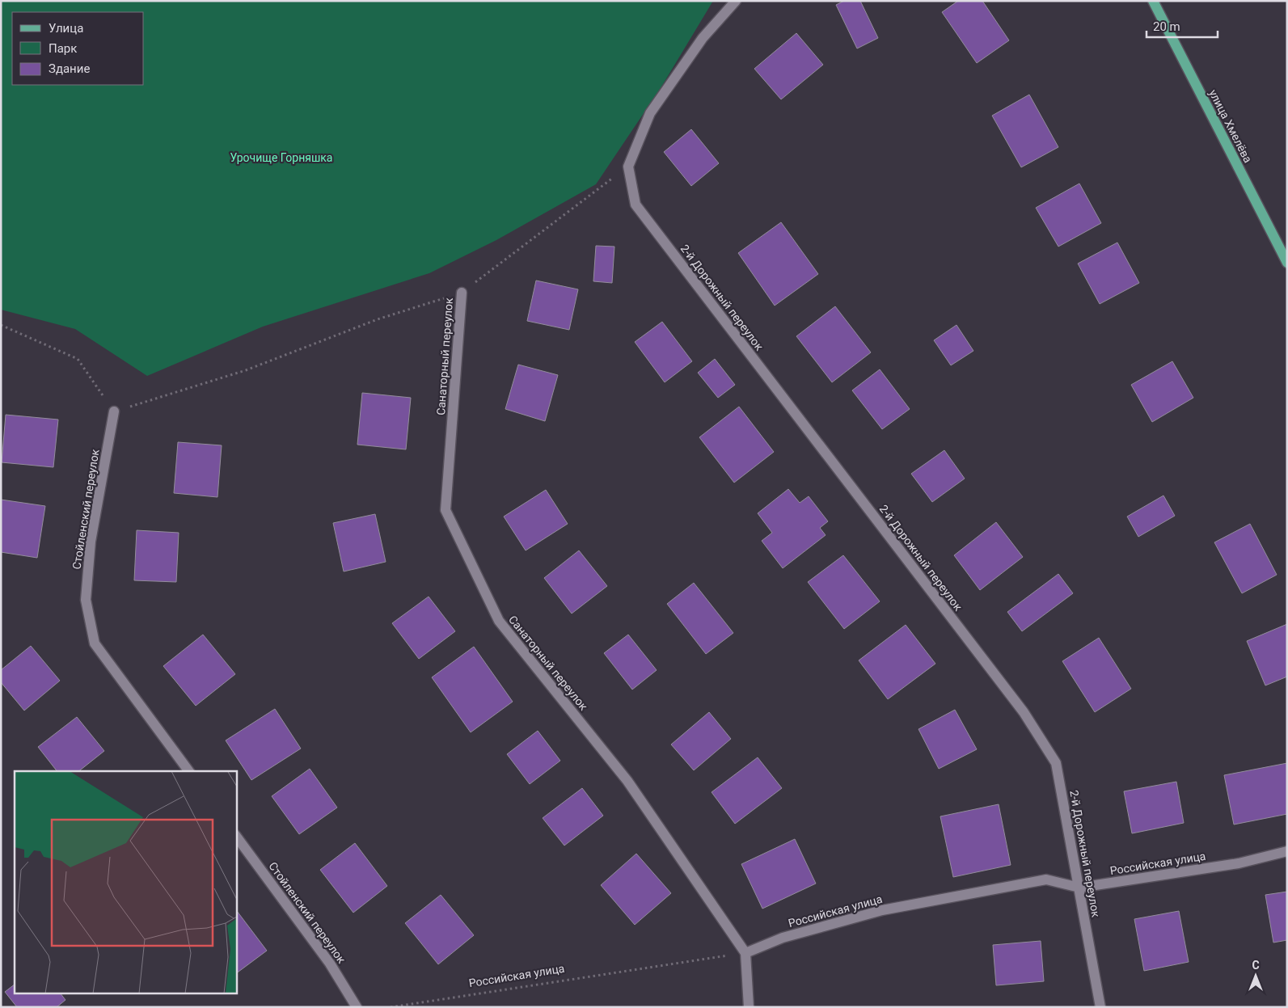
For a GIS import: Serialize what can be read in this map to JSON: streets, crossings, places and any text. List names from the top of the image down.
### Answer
{
  "streets": {
    "main road": ["улица Хмелёва"],
    "street": [
      "2-й Дорожный переулок",
      "Санаторный переулок",
      "Стойленский переулок",
      "Российская улица"
    ]
  },
  "crossings": [
    ["2-й Дорожный переулок", "Российская улица"],
    ["Санаторный переулок", "Российская улица"]
  ],
  "parks": ["Урочище Горняшка"],
  "legend": ["Улица", "Парк", "Здание"],
  "scale_bar": "20 m",
  "north": "top"
}
